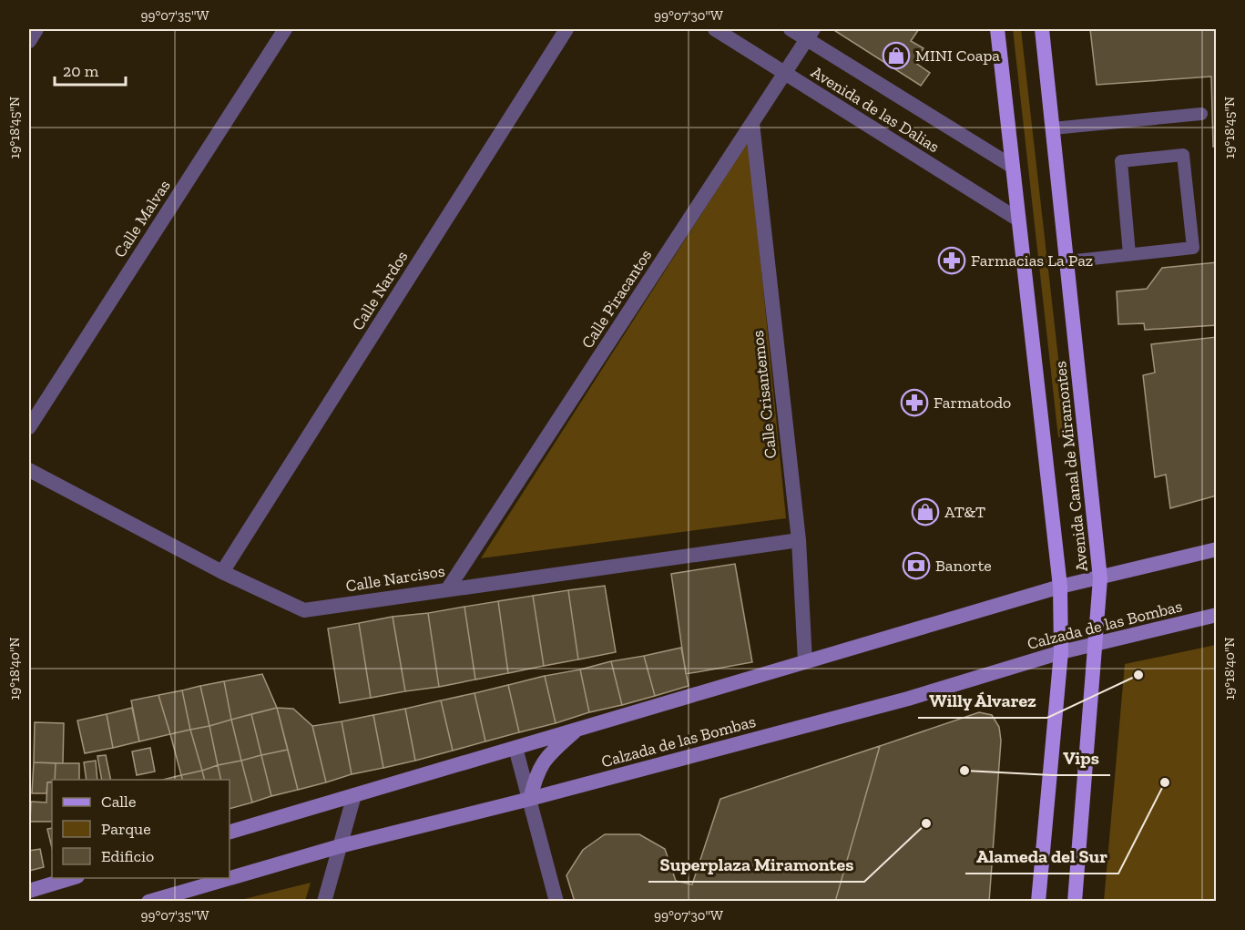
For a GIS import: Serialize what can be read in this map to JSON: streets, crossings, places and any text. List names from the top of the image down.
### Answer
{
  "streets": {
    "main road": ["Avenida Canal de Miramontes", "Calzada de las Bombas"],
    "street": [
      "Avenida de las Dalias",
      "Calle Malvas",
      "Calle Nardos",
      "Calle Piracantos",
      "Calle Crisantemos",
      "Calle Narcisos"
    ]
  },
  "crossings": [
    ["Avenida de las Dalias", "Calle Piracantos"],
    ["Avenida de las Dalias", "Avenida Canal de Miramontes"],
    ["Calle Nardos", "Calle Narcisos"],
    ["Calle Piracantos", "Calle Crisantemos"],
    ["Calle Piracantos", "Calle Narcisos"],
    ["Calle Crisantemos", "Calle Narcisos"],
    ["Avenida Canal de Miramontes", "Calzada de las Bombas"]
  ],
  "places": {
    "shop": ["MINI Coapa", "AT&T"],
    "pharmacy": ["Farmacias La Paz", "Farmatodo"],
    "bank": ["Banorte"],
    "other": [
      "Willy Álvarez",
      "Vips",
      "Alameda del Sur",
      "Superplaza Miramontes"
    ]
  },
  "legend": ["Calle", "Parque", "Edificio"],
  "scale_bar": "20 m",
  "coordinates": [
    "99°07'35\"W",
    "99°07'30\"W",
    "19°18'45\"N",
    "19°18'40\"N"
  ]
}
